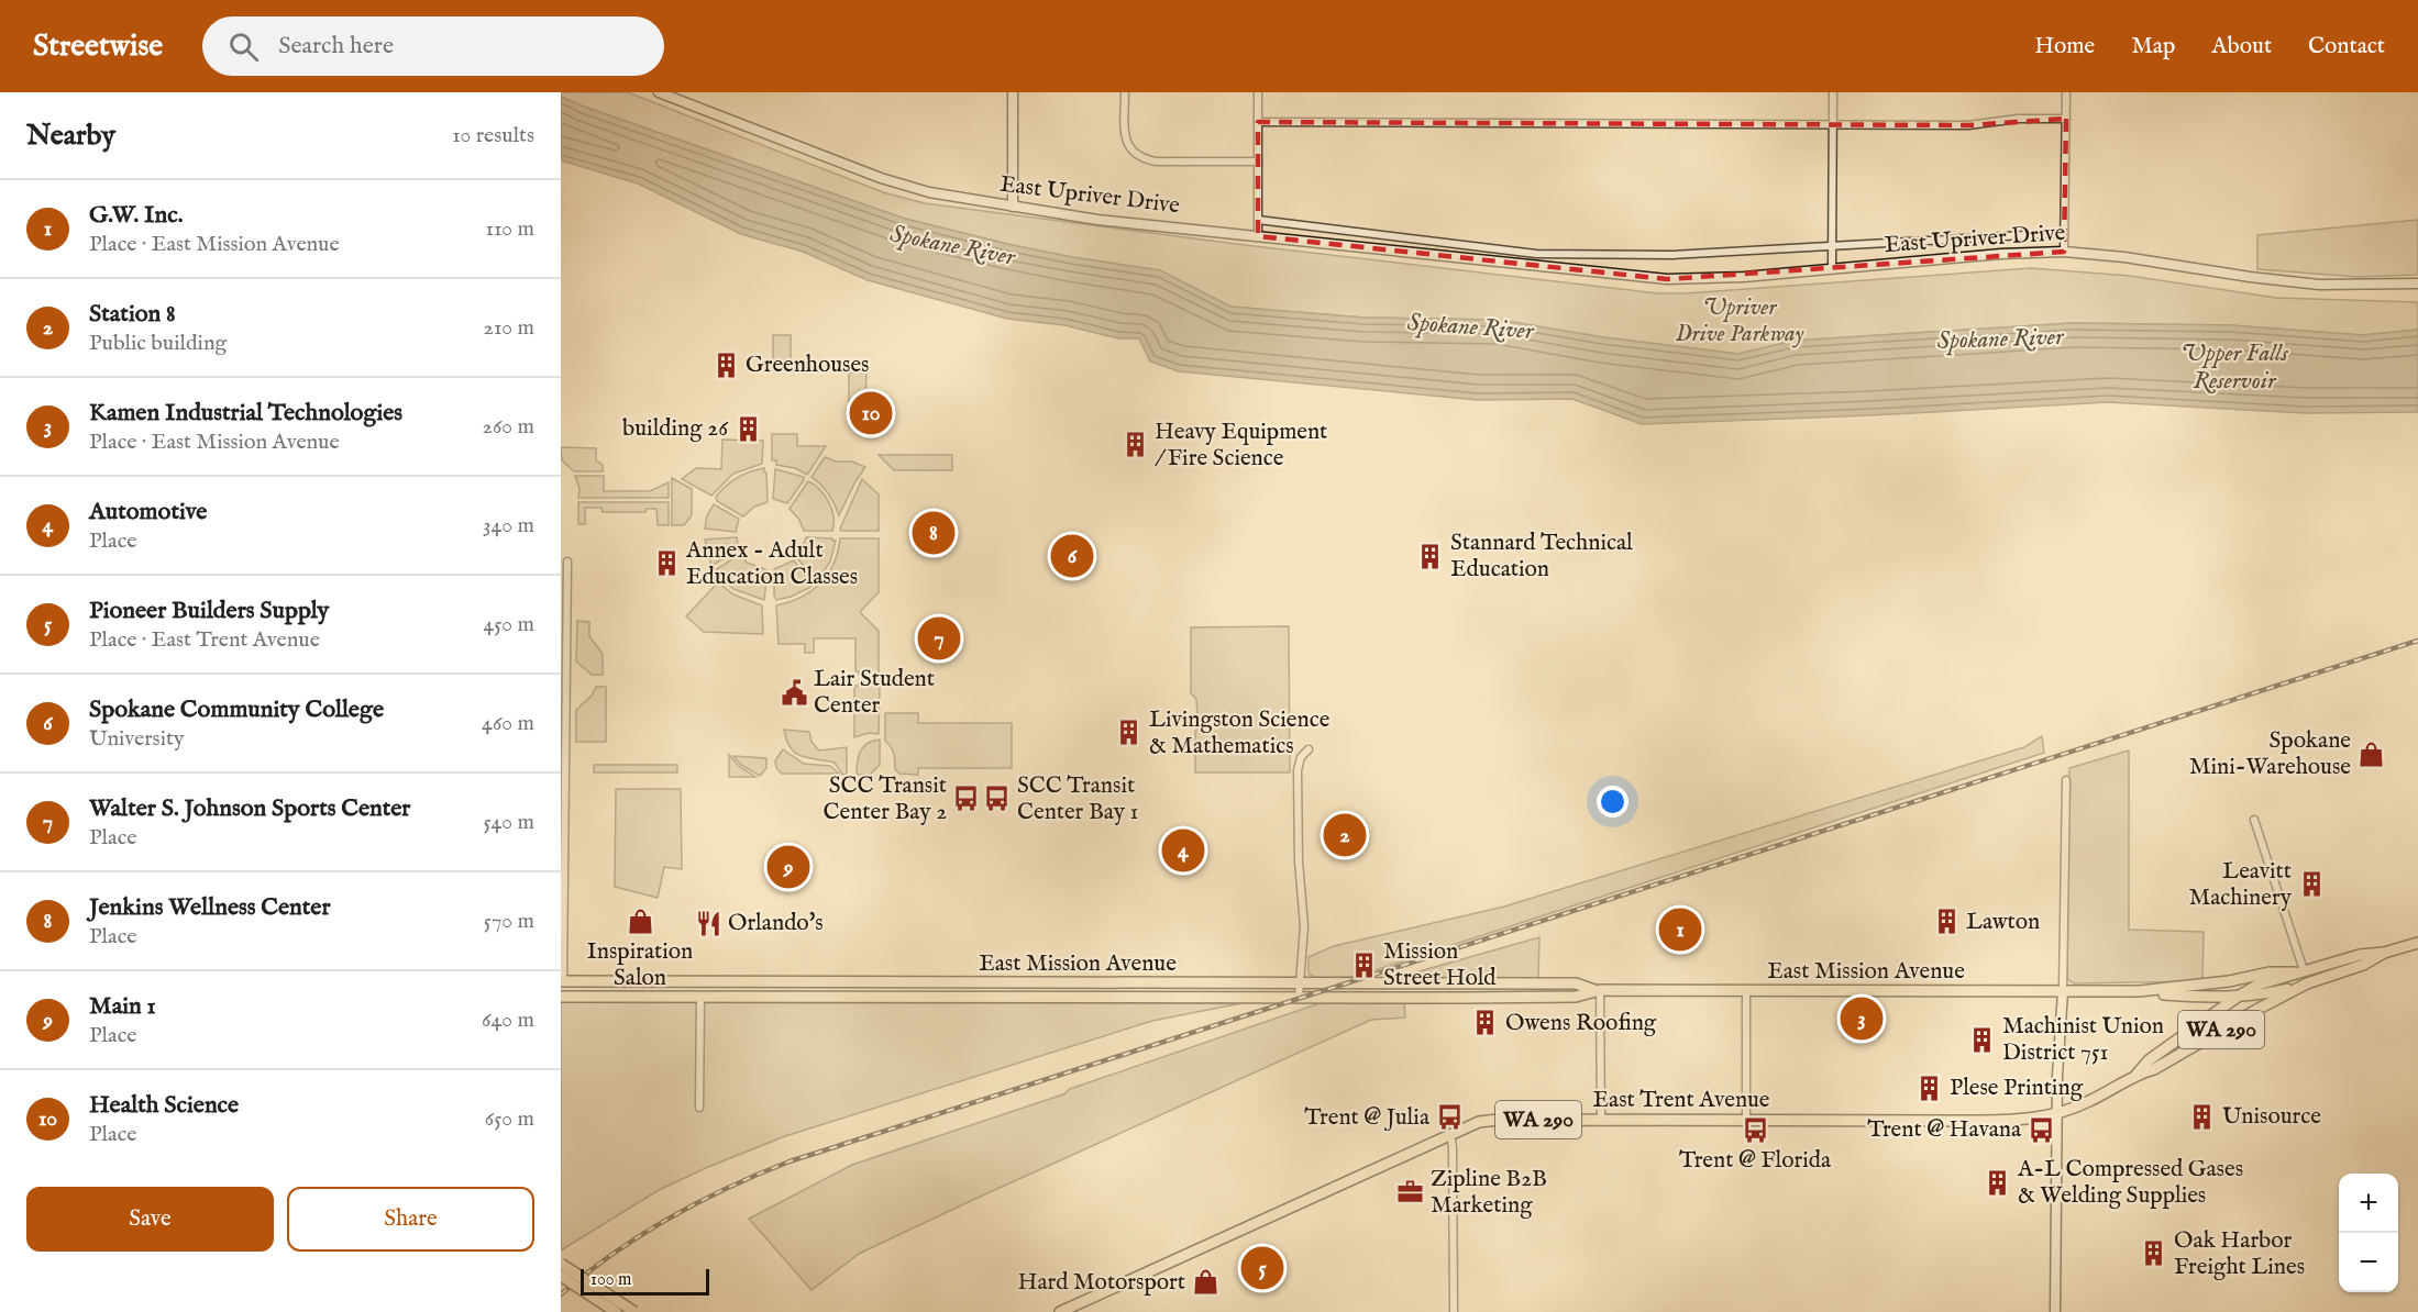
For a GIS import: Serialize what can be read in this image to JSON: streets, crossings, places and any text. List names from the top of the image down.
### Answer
{
  "streets": {
    "main road": ["East Mission Avenue", "WA 290", "East Trent Avenue"],
    "street": ["East Upriver Drive"]
  },
  "crossings": [
    ["East Mission Avenue", "East Trent Avenue"]
  ],
  "water": ["Spokane River", "Upper Falls Reservoir"],
  "parks": ["Upriver Drive Parkway"],
  "places": {
    "building": [
      "Greenhouses",
      "building 26",
      "Heavy Equipment / Fire Science",
      "Stannard Technical Education",
      "Annex - Adult Education Classes",
      "Livingston Science & Mathematics",
      "Leavitt Machinery",
      "Lawton",
      "Mission Street Hold",
      "Owens Roofing",
      "Machinist Union District 751",
      "Plese Printing",
      "Unisource",
      "A-L Compressed Gases & Welding Supplies",
      "Oak Harbor Freight Lines"
    ],
    "public building": ["Lair Student Center"],
    "shop": ["Spokane Mini-Warehouse", "Inspiration Salon", "Hard Motorsport"],
    "bus stop": [
      "SCC Transit Center Bay 2",
      "SCC Transit Center Bay 1",
      "Trent @ Julia",
      "Trent @ Florida",
      "Trent @ Havana"
    ],
    "restaurant": ["Orlando's"],
    "office": ["Zipline B2B Marketing"]
  },
  "scale_bar": "100 m",
  "page": {
    "header": "Streetwise",
    "search": "Search here",
    "nav": [
      "Home",
      "Map",
      "About",
      "Contact"
    ],
    "heading": ["Nearby", "10 results"],
    "list": [
      {
        "mark": "1",
        "name": "G.W. Inc.",
        "note": "Place · East Mission Avenue",
        "value": "110 m"
      },
      {
        "mark": "2",
        "name": "Station 8",
        "note": "Public building",
        "value": "210 m"
      },
      {
        "mark": "3",
        "name": "Kamen Industrial Technologies",
        "note": "Place · East Mission Avenue",
        "value": "260 m"
      },
      {
        "mark": "4",
        "name": "Automotive",
        "note": "Place",
        "value": "340 m"
      },
      {
        "mark": "5",
        "name": "Pioneer Builders Supply",
        "note": "Place · East Trent Avenue",
        "value": "450 m"
      },
      {
        "mark": "6",
        "name": "Spokane Community College",
        "note": "University",
        "value": "460 m"
      },
      {
        "mark": "7",
        "name": "Walter S. Johnson Sports Center",
        "note": "Place",
        "value": "540 m"
      },
      {
        "mark": "8",
        "name": "Jenkins Wellness Center",
        "note": "Place",
        "value": "570 m"
      },
      {
        "mark": "9",
        "name": "Main 1",
        "note": "Place",
        "value": "640 m"
      },
      {
        "mark": "10",
        "name": "Health Science",
        "note": "Place",
        "value": "650 m"
      }
    ],
    "pins": [
      "10",
      "8",
      "6",
      "7",
      "2",
      "4",
      "9",
      "1",
      "3",
      "5"
    ],
    "buttons": ["Save", "Share"],
    "map_buttons": ["+", "−"],
    "scale": "100 m"
  }
}
